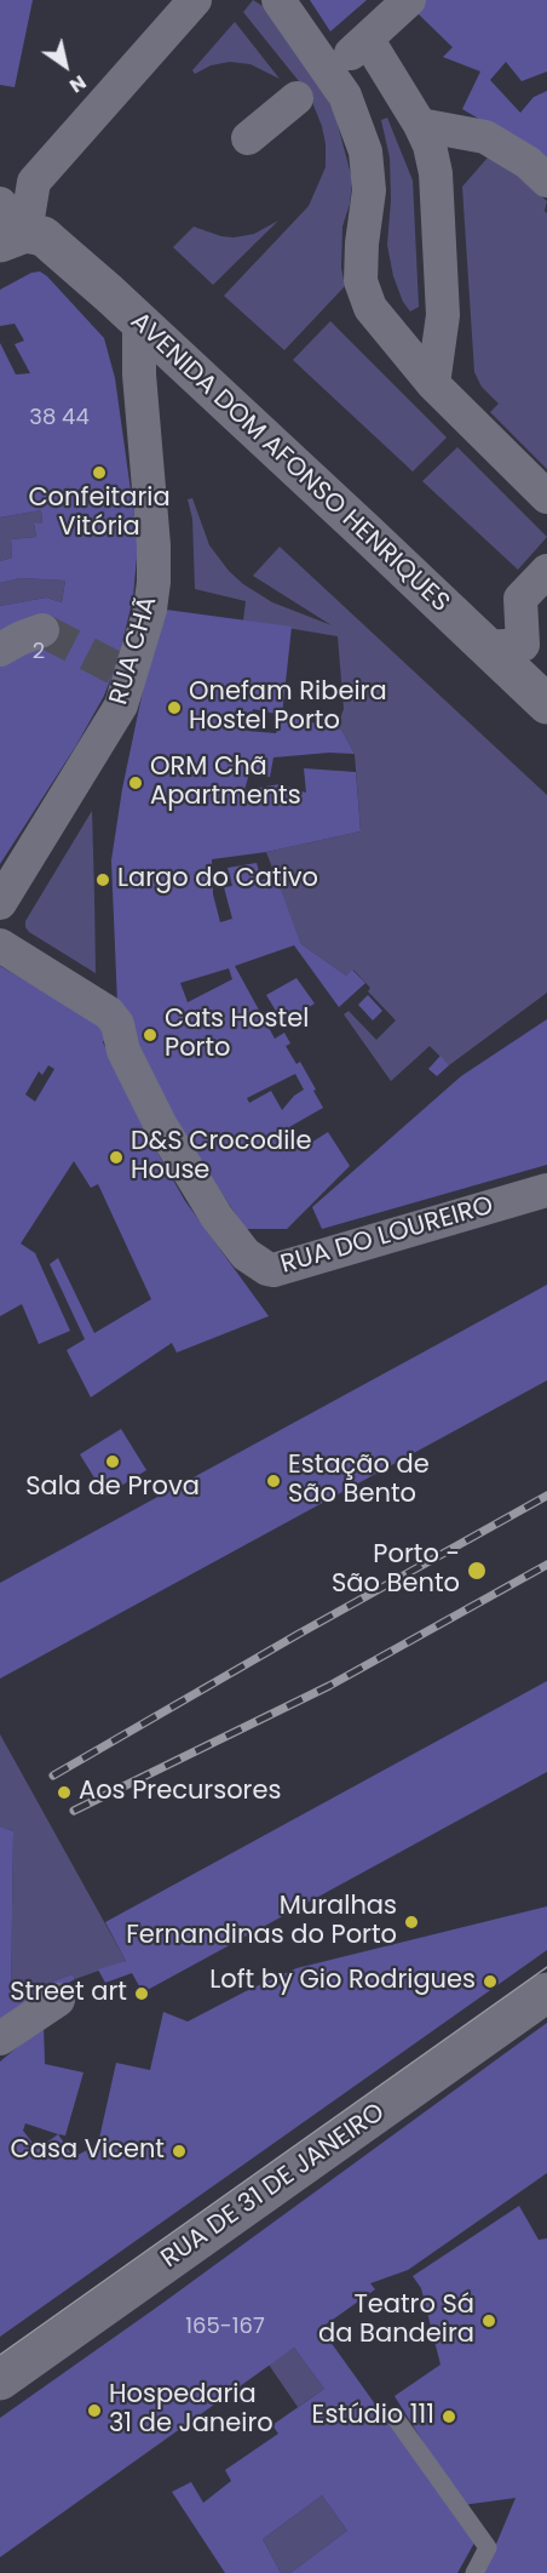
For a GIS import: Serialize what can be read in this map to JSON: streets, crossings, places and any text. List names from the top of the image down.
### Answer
{
  "streets": {
    "main road": ["AVENIDA DOM AFONSO HENRIQUES", "RUA DE 31 DE JANEIRO"],
    "street": ["RUA CHÃ", "RUA DO LOUREIRO"]
  },
  "crossings": [
    ["AVENIDA DOM AFONSO HENRIQUES", "RUA CHÃ"]
  ],
  "places": [
    "Confeitaria Vitória",
    "Onefam Ribeira Hostel Porto",
    "ORM Chã Apartments",
    "Largo do Cativo",
    "Cats Hostel Porto",
    "D&S Crocodile House",
    "Sala de Prova",
    "Estação de São Bento",
    "Porto - São Bento",
    "Aos Precursores",
    "Muralhas Fernandinas do Porto",
    "Loft by Gio Rodrigues",
    "Street art",
    "Casa Vicent",
    "Teatro Sá da Bandeira",
    "Hospedaria 31 de Janeiro",
    "Estúdio 111"
  ],
  "house_numbers": ["38 44", "2", "165-167"],
  "north": "bottom right"
}
